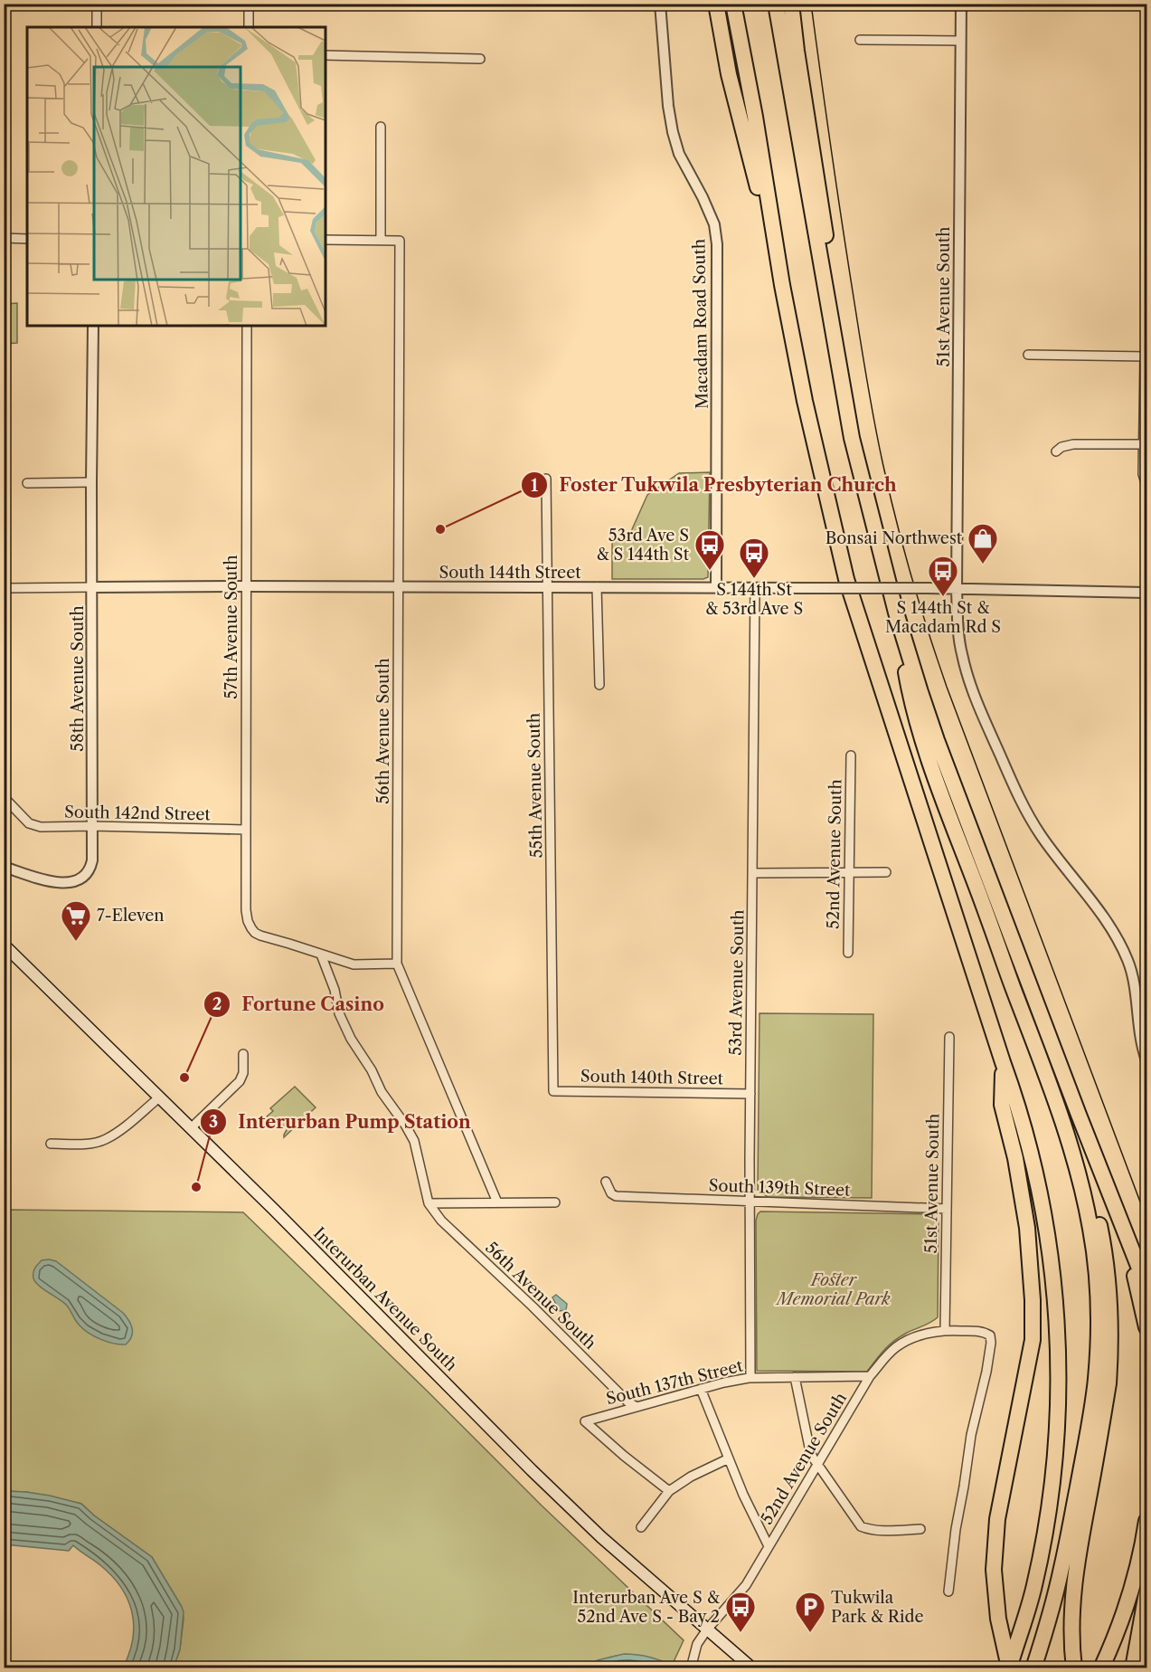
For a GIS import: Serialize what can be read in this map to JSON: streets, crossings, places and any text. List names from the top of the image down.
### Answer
{
  "streets": {
    "main road": ["Interurban Avenue South"],
    "street": [
      "51st Avenue South",
      "Macadam Road South",
      "South 144th Street",
      "57th Avenue South",
      "58th Avenue South",
      "56th Avenue South",
      "55th Avenue South",
      "South 142nd Street",
      "52nd Avenue South",
      "53rd Avenue South",
      "South 140th Street",
      "South 139th Street",
      "South 137th Street"
    ]
  },
  "crossings": [
    ["51st Avenue South", "South 144th Street"],
    ["51st Avenue South", "52nd Avenue South"],
    ["51st Avenue South", "South 139th Street"],
    ["Macadam Road South", "South 144th Street"],
    ["South 144th Street", "57th Avenue South"],
    ["South 144th Street", "58th Avenue South"],
    ["South 144th Street", "56th Avenue South"],
    ["South 144th Street", "55th Avenue South"],
    ["South 144th Street", "53rd Avenue South"],
    ["57th Avenue South", "South 142nd Street"],
    ["58th Avenue South", "South 142nd Street"],
    ["56th Avenue South", "South 137th Street"],
    ["55th Avenue South", "South 140th Street"],
    ["52nd Avenue South", "Interurban Avenue South"],
    ["52nd Avenue South", "South 137th Street"],
    ["53rd Avenue South", "South 140th Street"],
    ["53rd Avenue South", "South 139th Street"],
    ["53rd Avenue South", "South 137th Street"]
  ],
  "parks": ["Foster Memorial Park"],
  "places": {
    "other": ["Foster Tukwila Presbyterian Church", "Fortune Casino", "Interurban Pump Station"],
    "shop": ["Bonsai Northwest"],
    "bus stop": [
      "53rd Ave S & S 144th St",
      "S 144th St & 53rd Ave S",
      "S 144th St & Macadam Rd S",
      "Interurban Ave S & 52nd Ave S - Bay 2"
    ],
    "supermarket": ["7-Eleven"],
    "parking": ["Tukwila Park & Ride"]
  }
}
